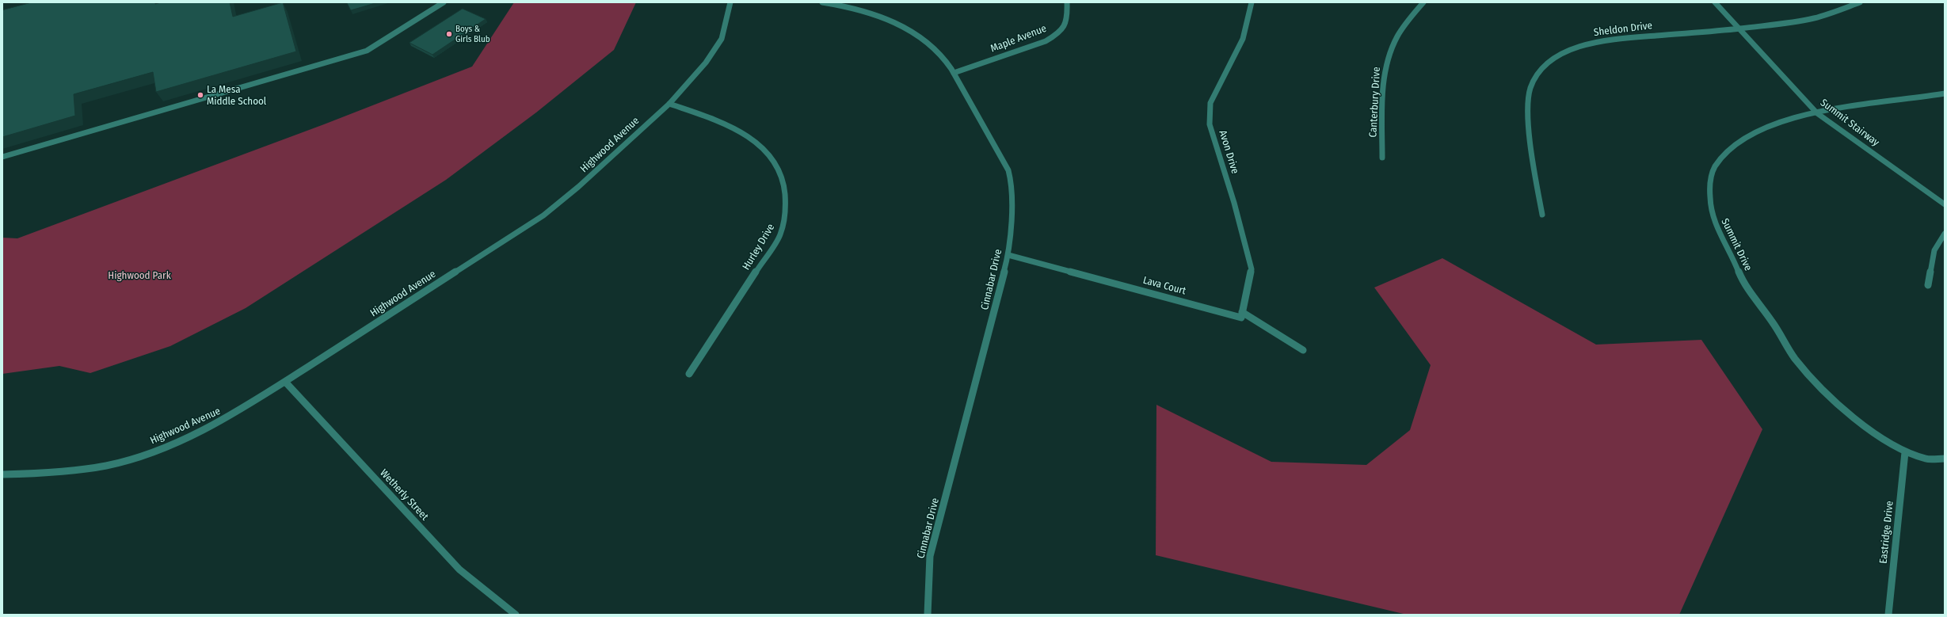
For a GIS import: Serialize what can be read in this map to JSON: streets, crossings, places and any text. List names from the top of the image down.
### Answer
{
  "streets": {
    "street": [
      "Sheldon Drive",
      "Maple Avenue",
      "Canterbury Drive",
      "Summit Stairway",
      "Highwood Avenue",
      "Avon Drive",
      "Summit Drive",
      "Hurley Drive",
      "Cinnabar Drive",
      "Lava Court",
      "Wetherly Street",
      "Eastridge Drive"
    ]
  },
  "crossings": [
    ["Sheldon Drive", "Summit Stairway"],
    ["Maple Avenue", "Cinnabar Drive"],
    ["Summit Stairway", "Summit Drive"],
    ["Highwood Avenue", "Hurley Drive"],
    ["Highwood Avenue", "Wetherly Street"],
    ["Avon Drive", "Lava Court"],
    ["Summit Drive", "Eastridge Drive"],
    ["Cinnabar Drive", "Lava Court"]
  ],
  "parks": ["Highwood Park"],
  "places": ["Boys & Girls Blub", "La Mesa Middle School"]
}
